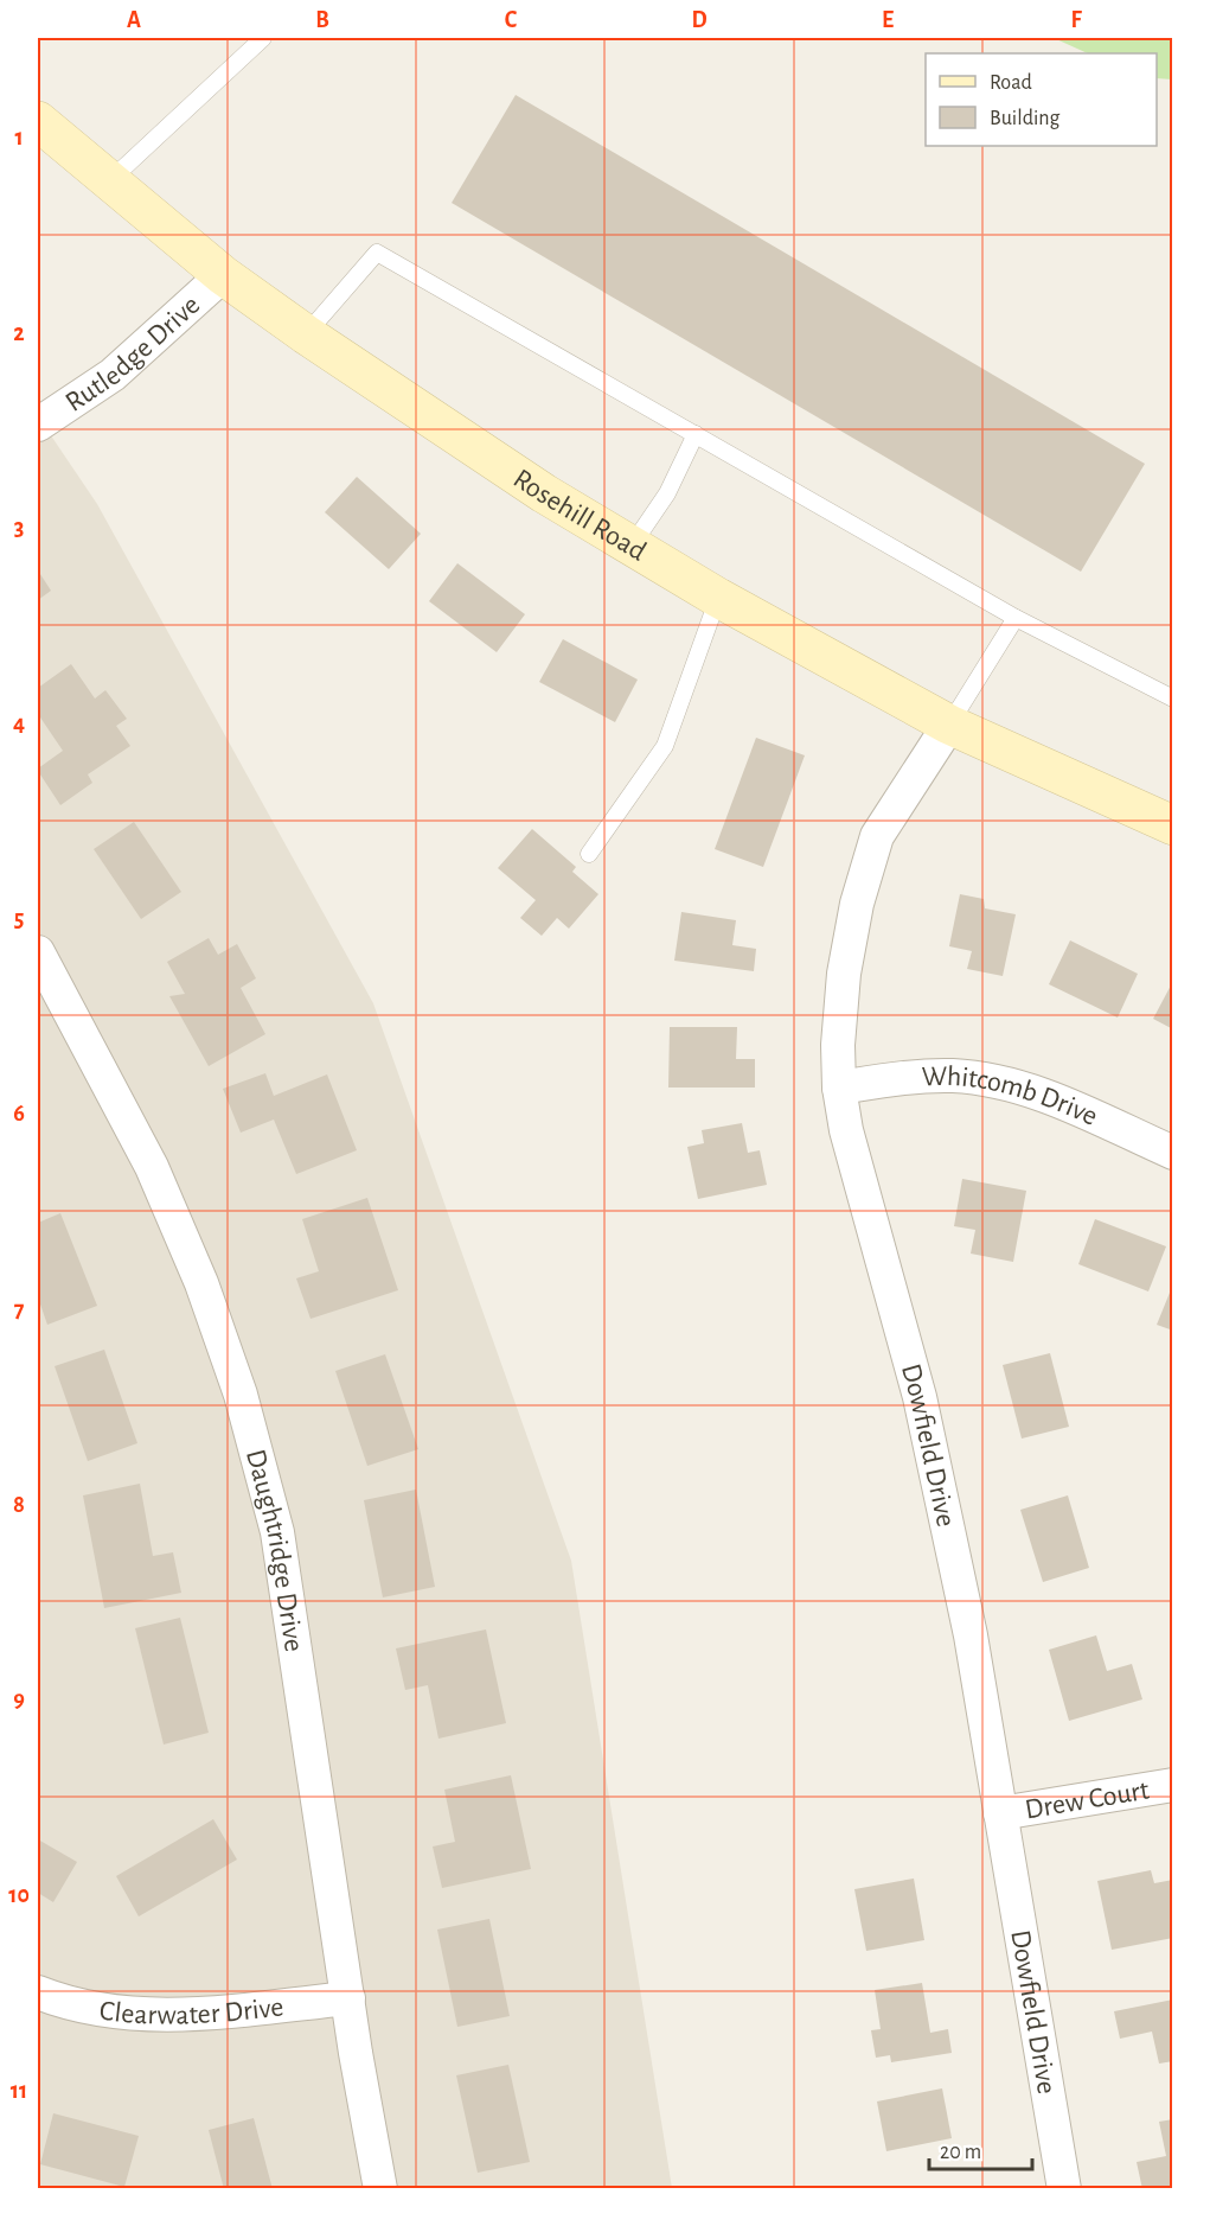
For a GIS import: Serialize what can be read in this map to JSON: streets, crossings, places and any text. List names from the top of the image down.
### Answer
{
  "streets": {
    "main road": ["Rosehill Road"],
    "street": [
      "Rutledge Drive",
      "Whitcomb Drive",
      "Dowfield Drive",
      "Daughtridge Drive",
      "Drew Court",
      "Clearwater Drive"
    ]
  },
  "crossings": [
    ["Rutledge Drive", "Rosehill Road"],
    ["Rosehill Road", "Dowfield Drive"],
    ["Whitcomb Drive", "Dowfield Drive"],
    ["Dowfield Drive", "Drew Court"],
    ["Daughtridge Drive", "Clearwater Drive"]
  ],
  "legend": ["Road", "Building"],
  "scale_bar": "20 m",
  "grid": {
    "columns": [
      "A",
      "B",
      "C",
      "D",
      "E",
      "F"
    ],
    "rows": [
      "1",
      "2",
      "3",
      "4",
      "5",
      "6",
      "7",
      "8",
      "9",
      "10",
      "11"
    ]
  }
}
